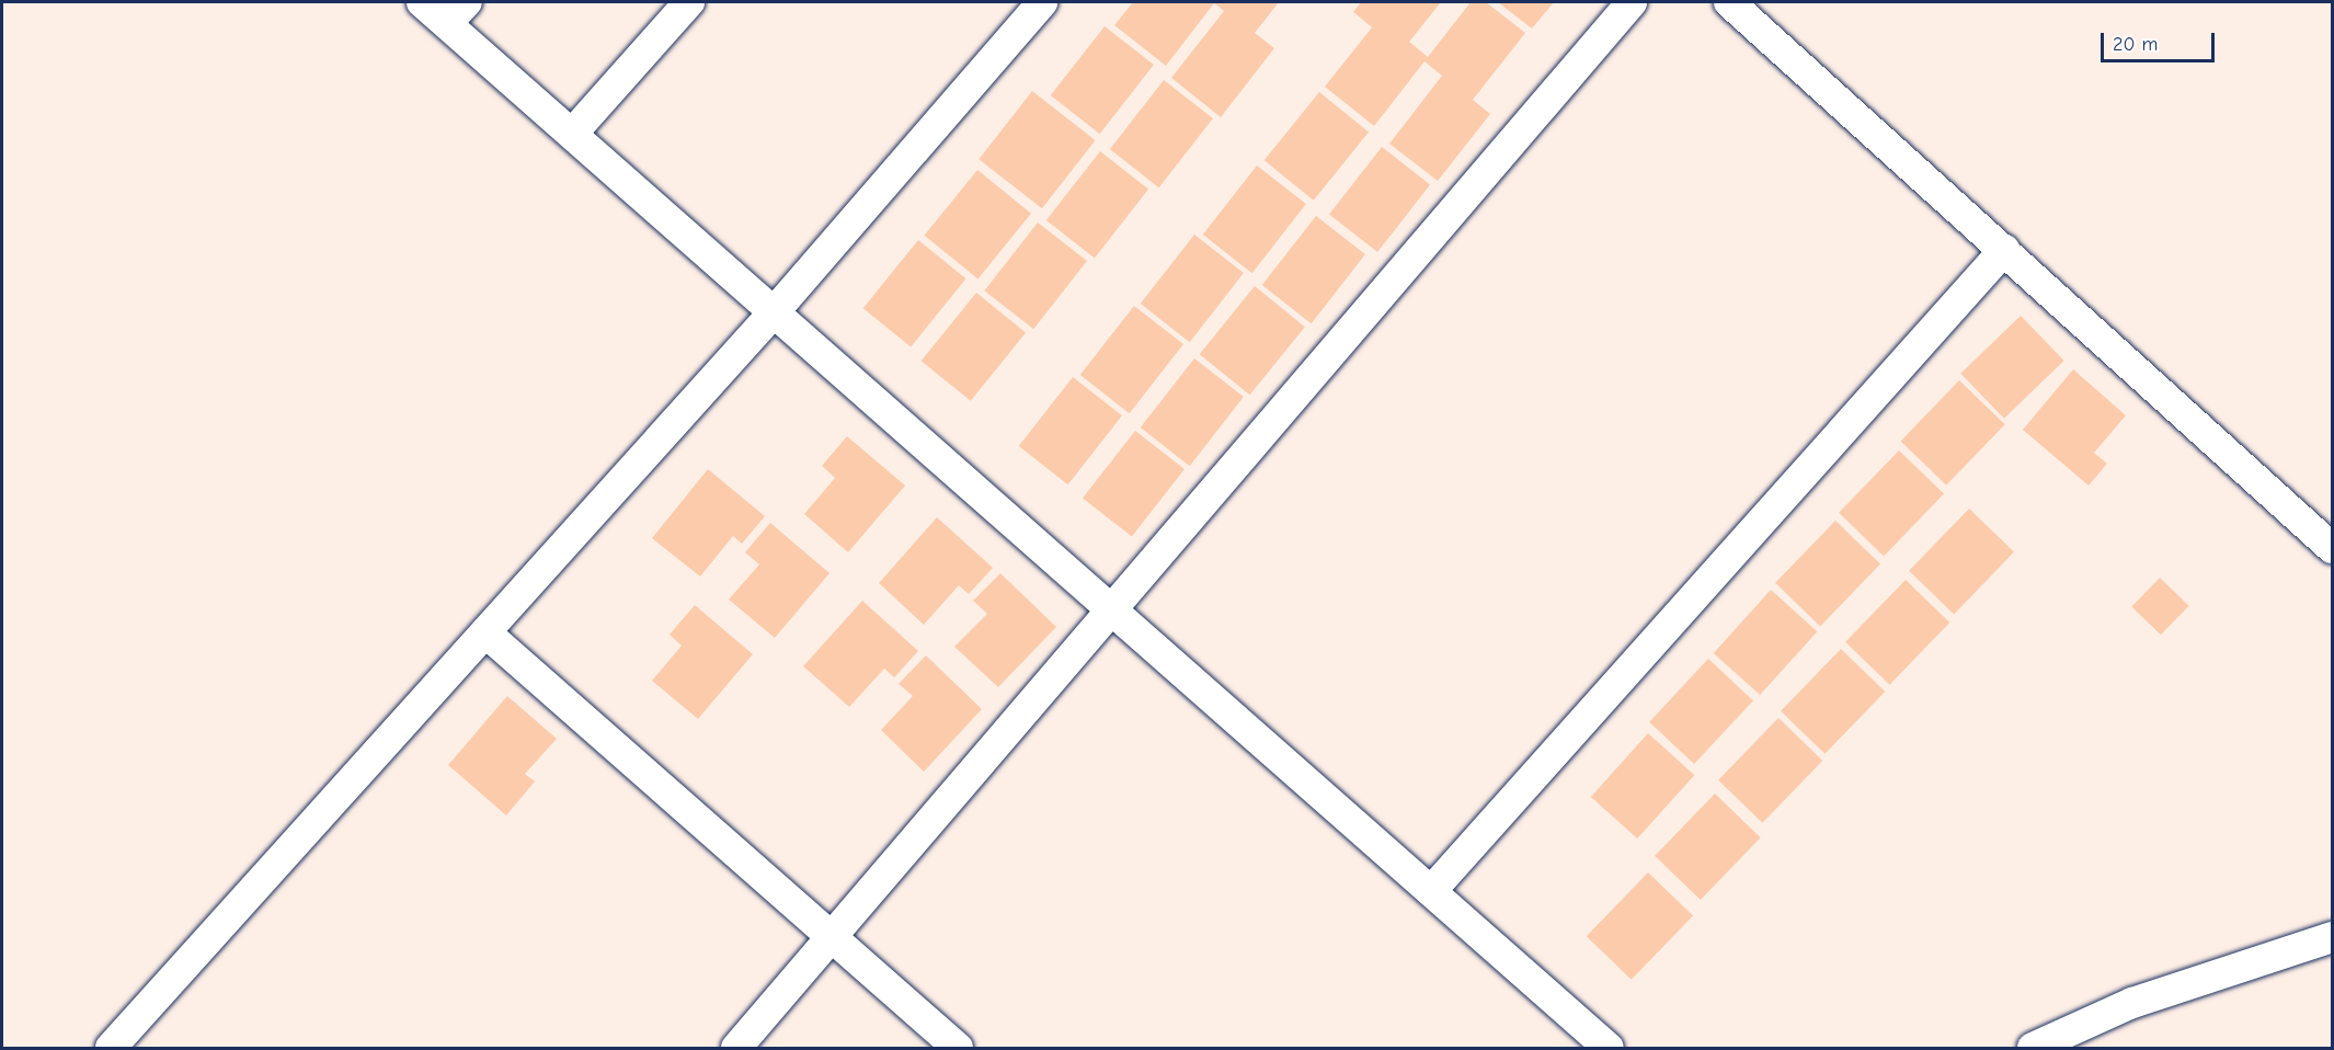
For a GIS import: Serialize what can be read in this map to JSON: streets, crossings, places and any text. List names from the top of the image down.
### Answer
{
  "scale_bar": "20 m"
}
